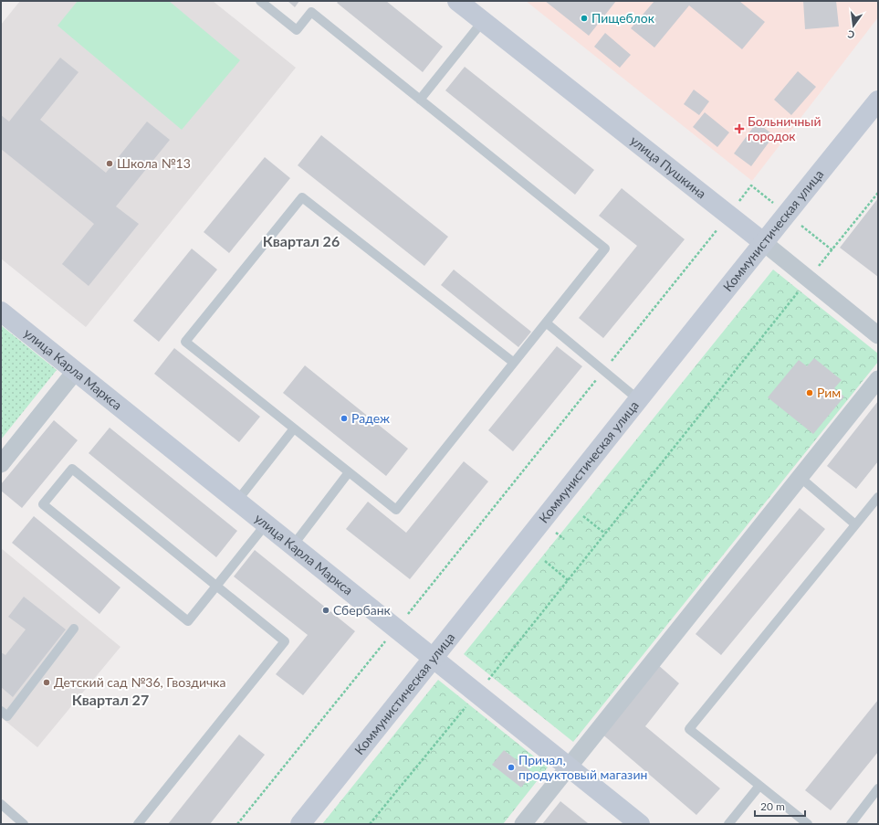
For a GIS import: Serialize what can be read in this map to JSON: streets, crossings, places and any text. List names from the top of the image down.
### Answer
{
  "streets": {
    "street": ["улица Пушкина", "Коммунистическая улица", "улица Карла Маркса"]
  },
  "crossings": [
    ["улица Пушкина", "Коммунистическая улица"],
    ["Коммунистическая улица", "улица Карла Маркса"]
  ],
  "districts": ["Квартал 26", "Квартал 27"],
  "places": {
    "other": [
      "Пищеблок",
      "Школа №13",
      "Рим",
      "Радеж",
      "Сбербанк",
      "Детский сад №36, Гвоздичка",
      "Причал, продуктовый магазин"
    ],
    "health": ["Больничный городок"]
  },
  "scale_bar": "20 m",
  "north": "bottom"
}
